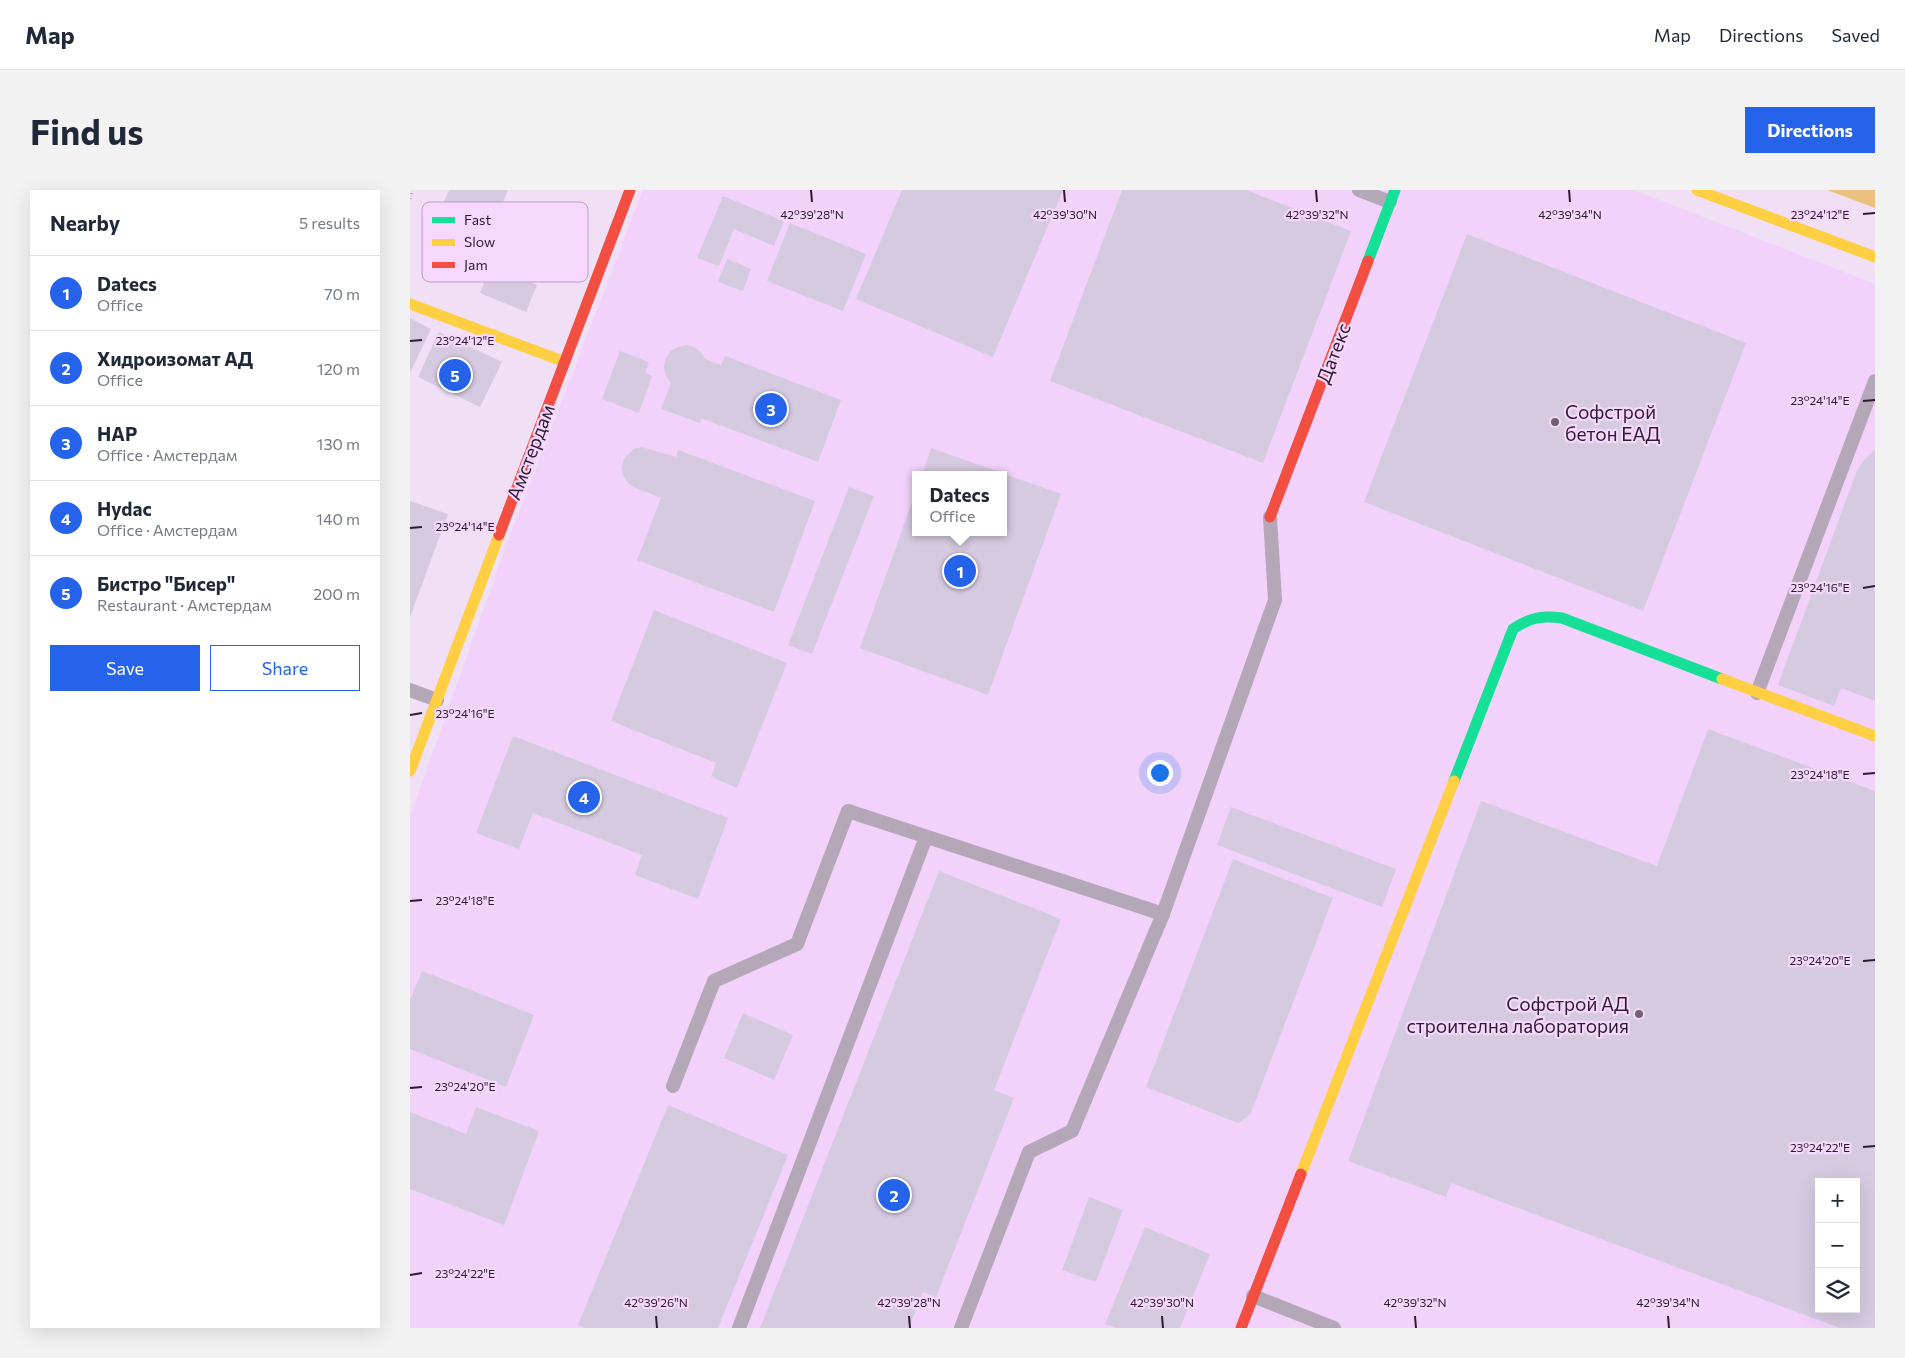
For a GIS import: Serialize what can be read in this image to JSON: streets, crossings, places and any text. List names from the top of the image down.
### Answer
{
  "streets": {
    "street": ["Датекс", "Амстердам"]
  },
  "places": ["Софстрой бетон ЕАД", "Софстрой АД строителна лаборатория"],
  "legend": ["Fast", "Slow", "Jam"],
  "page": {
    "header": "Map",
    "nav": ["Map", "Directions", "Saved"],
    "buttons": [
      "Directions",
      ["Save", "Share"]
    ],
    "title": "Find us",
    "heading": ["Nearby", "5 results"],
    "list": [
      {
        "mark": "1",
        "name": "Datecs",
        "note": "Office",
        "value": "70 m"
      },
      {
        "mark": "2",
        "name": "Хидроизомат АД",
        "note": "Office",
        "value": "120 m"
      },
      {
        "mark": "3",
        "name": "НАР",
        "note": "Office · Амстердам",
        "value": "130 m"
      },
      {
        "mark": "4",
        "name": "Hydac",
        "note": "Office · Амстердам",
        "value": "140 m"
      },
      {
        "mark": "5",
        "name": "Бистро \"Бисер\"",
        "note": "Restaurant · Амстердам",
        "value": "200 m"
      }
    ],
    "pins": [
      "5",
      "3",
      "1",
      "4",
      "2"
    ],
    "popup": ["Datecs", "Office"],
    "map_buttons": ["+", "−"]
  },
  "coordinates": [
    "23°24'12\"E",
    "42°39'28\"N",
    "42°39'30\"N",
    "42°39'32\"N",
    "42°39'34\"N",
    "23°24'14\"E",
    "23°24'16\"E",
    "23°24'18\"E",
    "23°24'20\"E",
    "23°24'22\"E",
    "42°39'26\"N"
  ]
}
